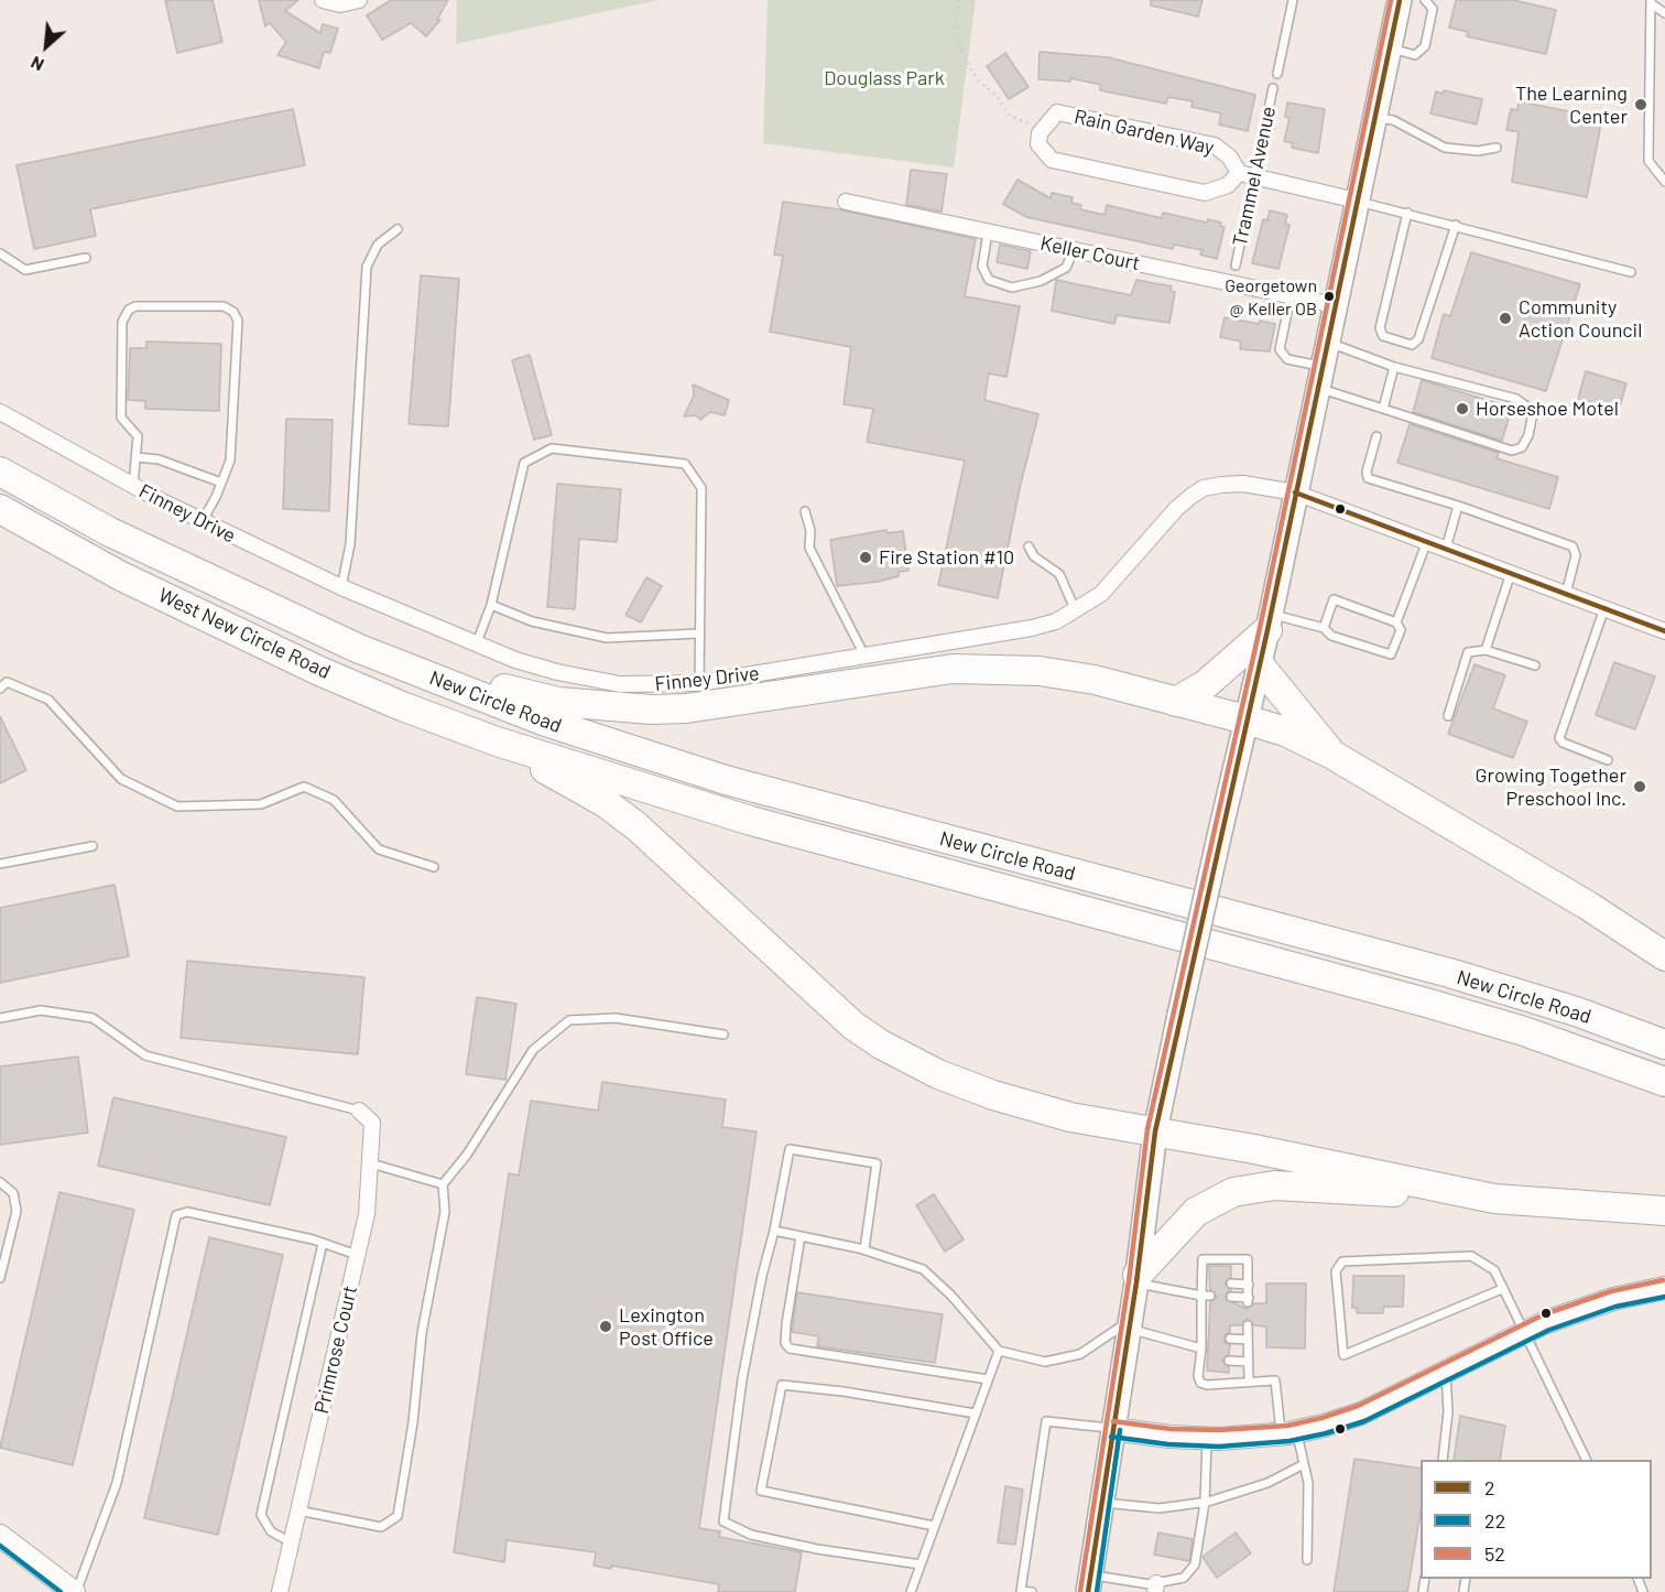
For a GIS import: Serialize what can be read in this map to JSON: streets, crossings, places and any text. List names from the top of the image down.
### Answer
{
  "streets": {
    "highway": ["West New Circle Road", "New Circle Road"],
    "street": [
      "Rain Garden Way",
      "Keller Court",
      "Finney Drive",
      "Primrose Court"
    ],
    "lane": ["Trammel Avenue"]
  },
  "crossings": [
    ["Rain Garden Way", "Trammel Avenue"],
    ["West New Circle Road", "New Circle Road"]
  ],
  "parks": ["Douglass Park"],
  "places": [
    "The Learning Center",
    "Georgetown @ Keller OB",
    "Community Action Council",
    "Horseshoe Motel",
    "Fire Station #10",
    "Growing Together Preschool Inc.",
    "Lexington Post Office"
  ],
  "lines": ["transit line 2", "transit line 52", "transit line 22"],
  "legend": ["2", "22", "52"],
  "north": "bottom left"
}
